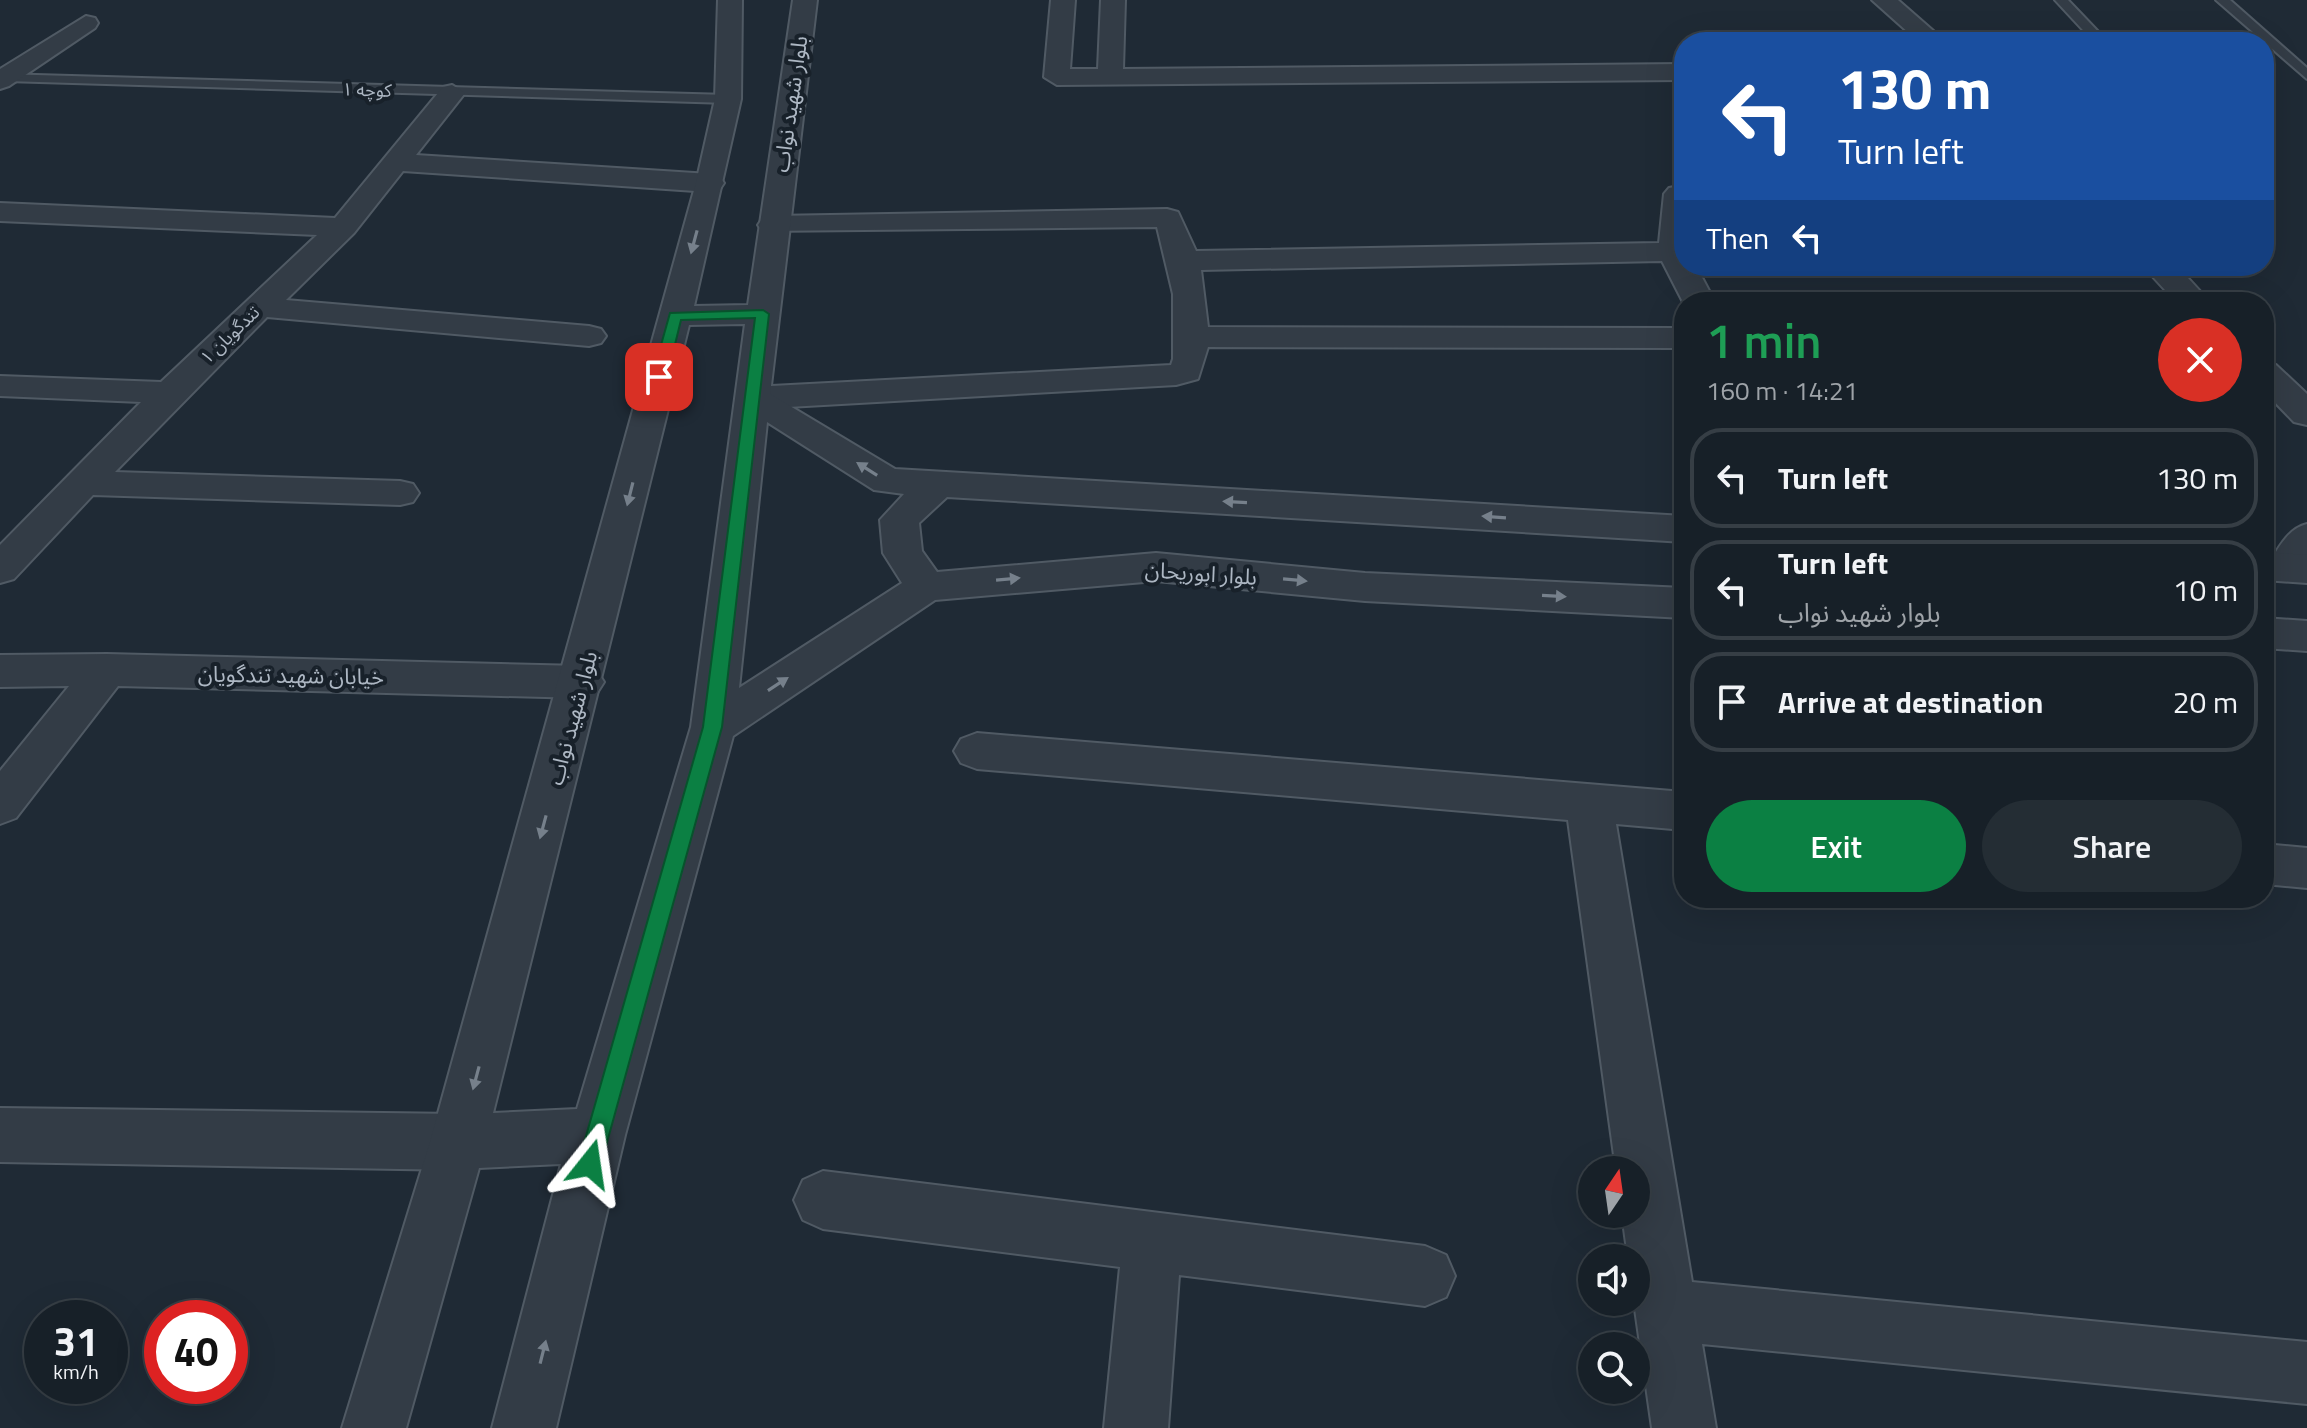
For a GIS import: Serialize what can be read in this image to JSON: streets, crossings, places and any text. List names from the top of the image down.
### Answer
{
  "streets": {
    "street": [
      "بلوار شهید نواب",
      "تندگویان ۱",
      "بلوار ابوریحان",
      "خیابان شهید تندگویان"
    ],
    "lane": ["کوچه ۱"]
  },
  "crossings": [
    ["کوچه ۱", "بلوار شهید نواب"],
    ["کوچه ۱", "تندگویان ۱"],
    ["بلوار شهید نواب", "بلوار ابوریحان"],
    ["بلوار شهید نواب", "خیابان شهید تندگویان"]
  ],
  "north": "top",
  "page": {
    "turn": ["130 m", "Turn left"],
    "then": "Then",
    "heading": ["1 min", "160 m · 14:21"],
    "list": [
      {
        "name": "Turn left",
        "value": "130 m"
      },
      {
        "name": "Turn left",
        "note": "بلوار شهید نواب",
        "value": "10 m"
      },
      {
        "name": "Arrive at destination",
        "value": "20 m"
      }
    ],
    "buttons": ["Exit", "Share"],
    "speed": "31 km/h",
    "limit": "40"
  }
}
